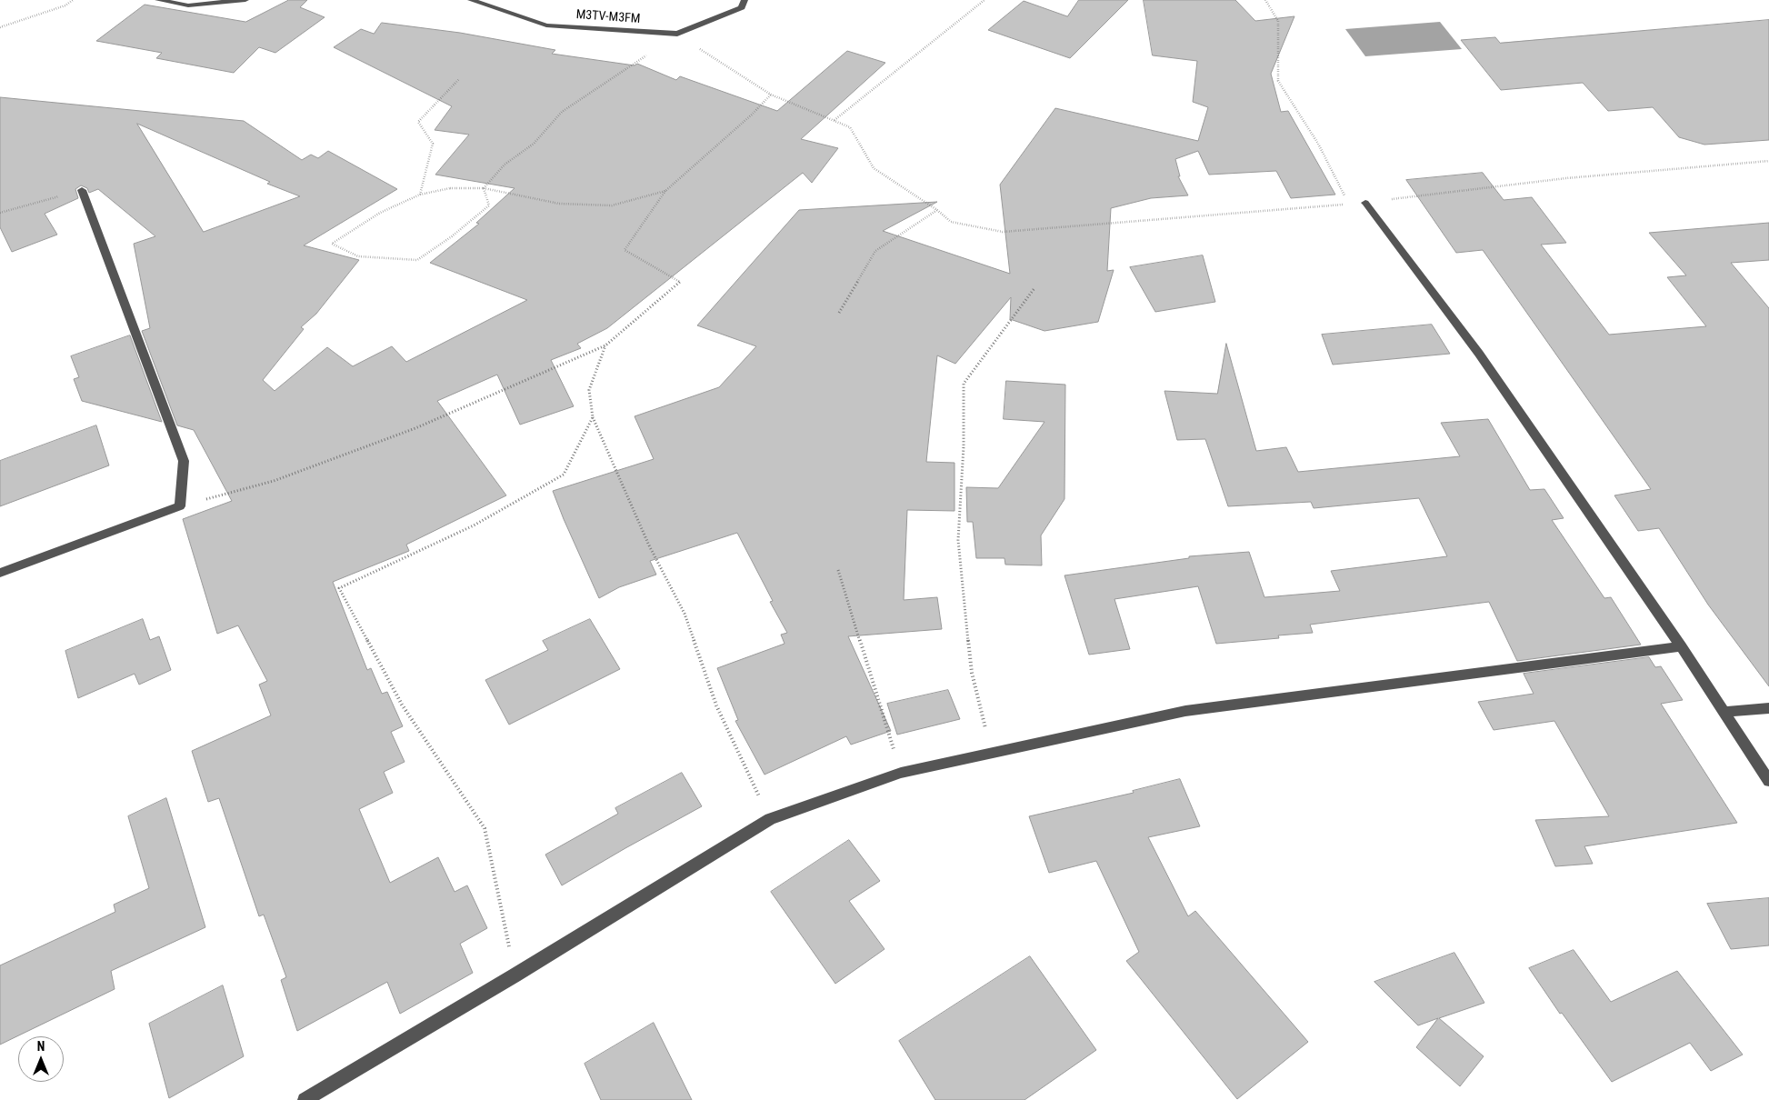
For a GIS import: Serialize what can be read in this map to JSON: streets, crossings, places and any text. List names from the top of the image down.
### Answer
{
  "streets": {
    "street": ["M3TV-M3FM"]
  },
  "north": "top"
}
